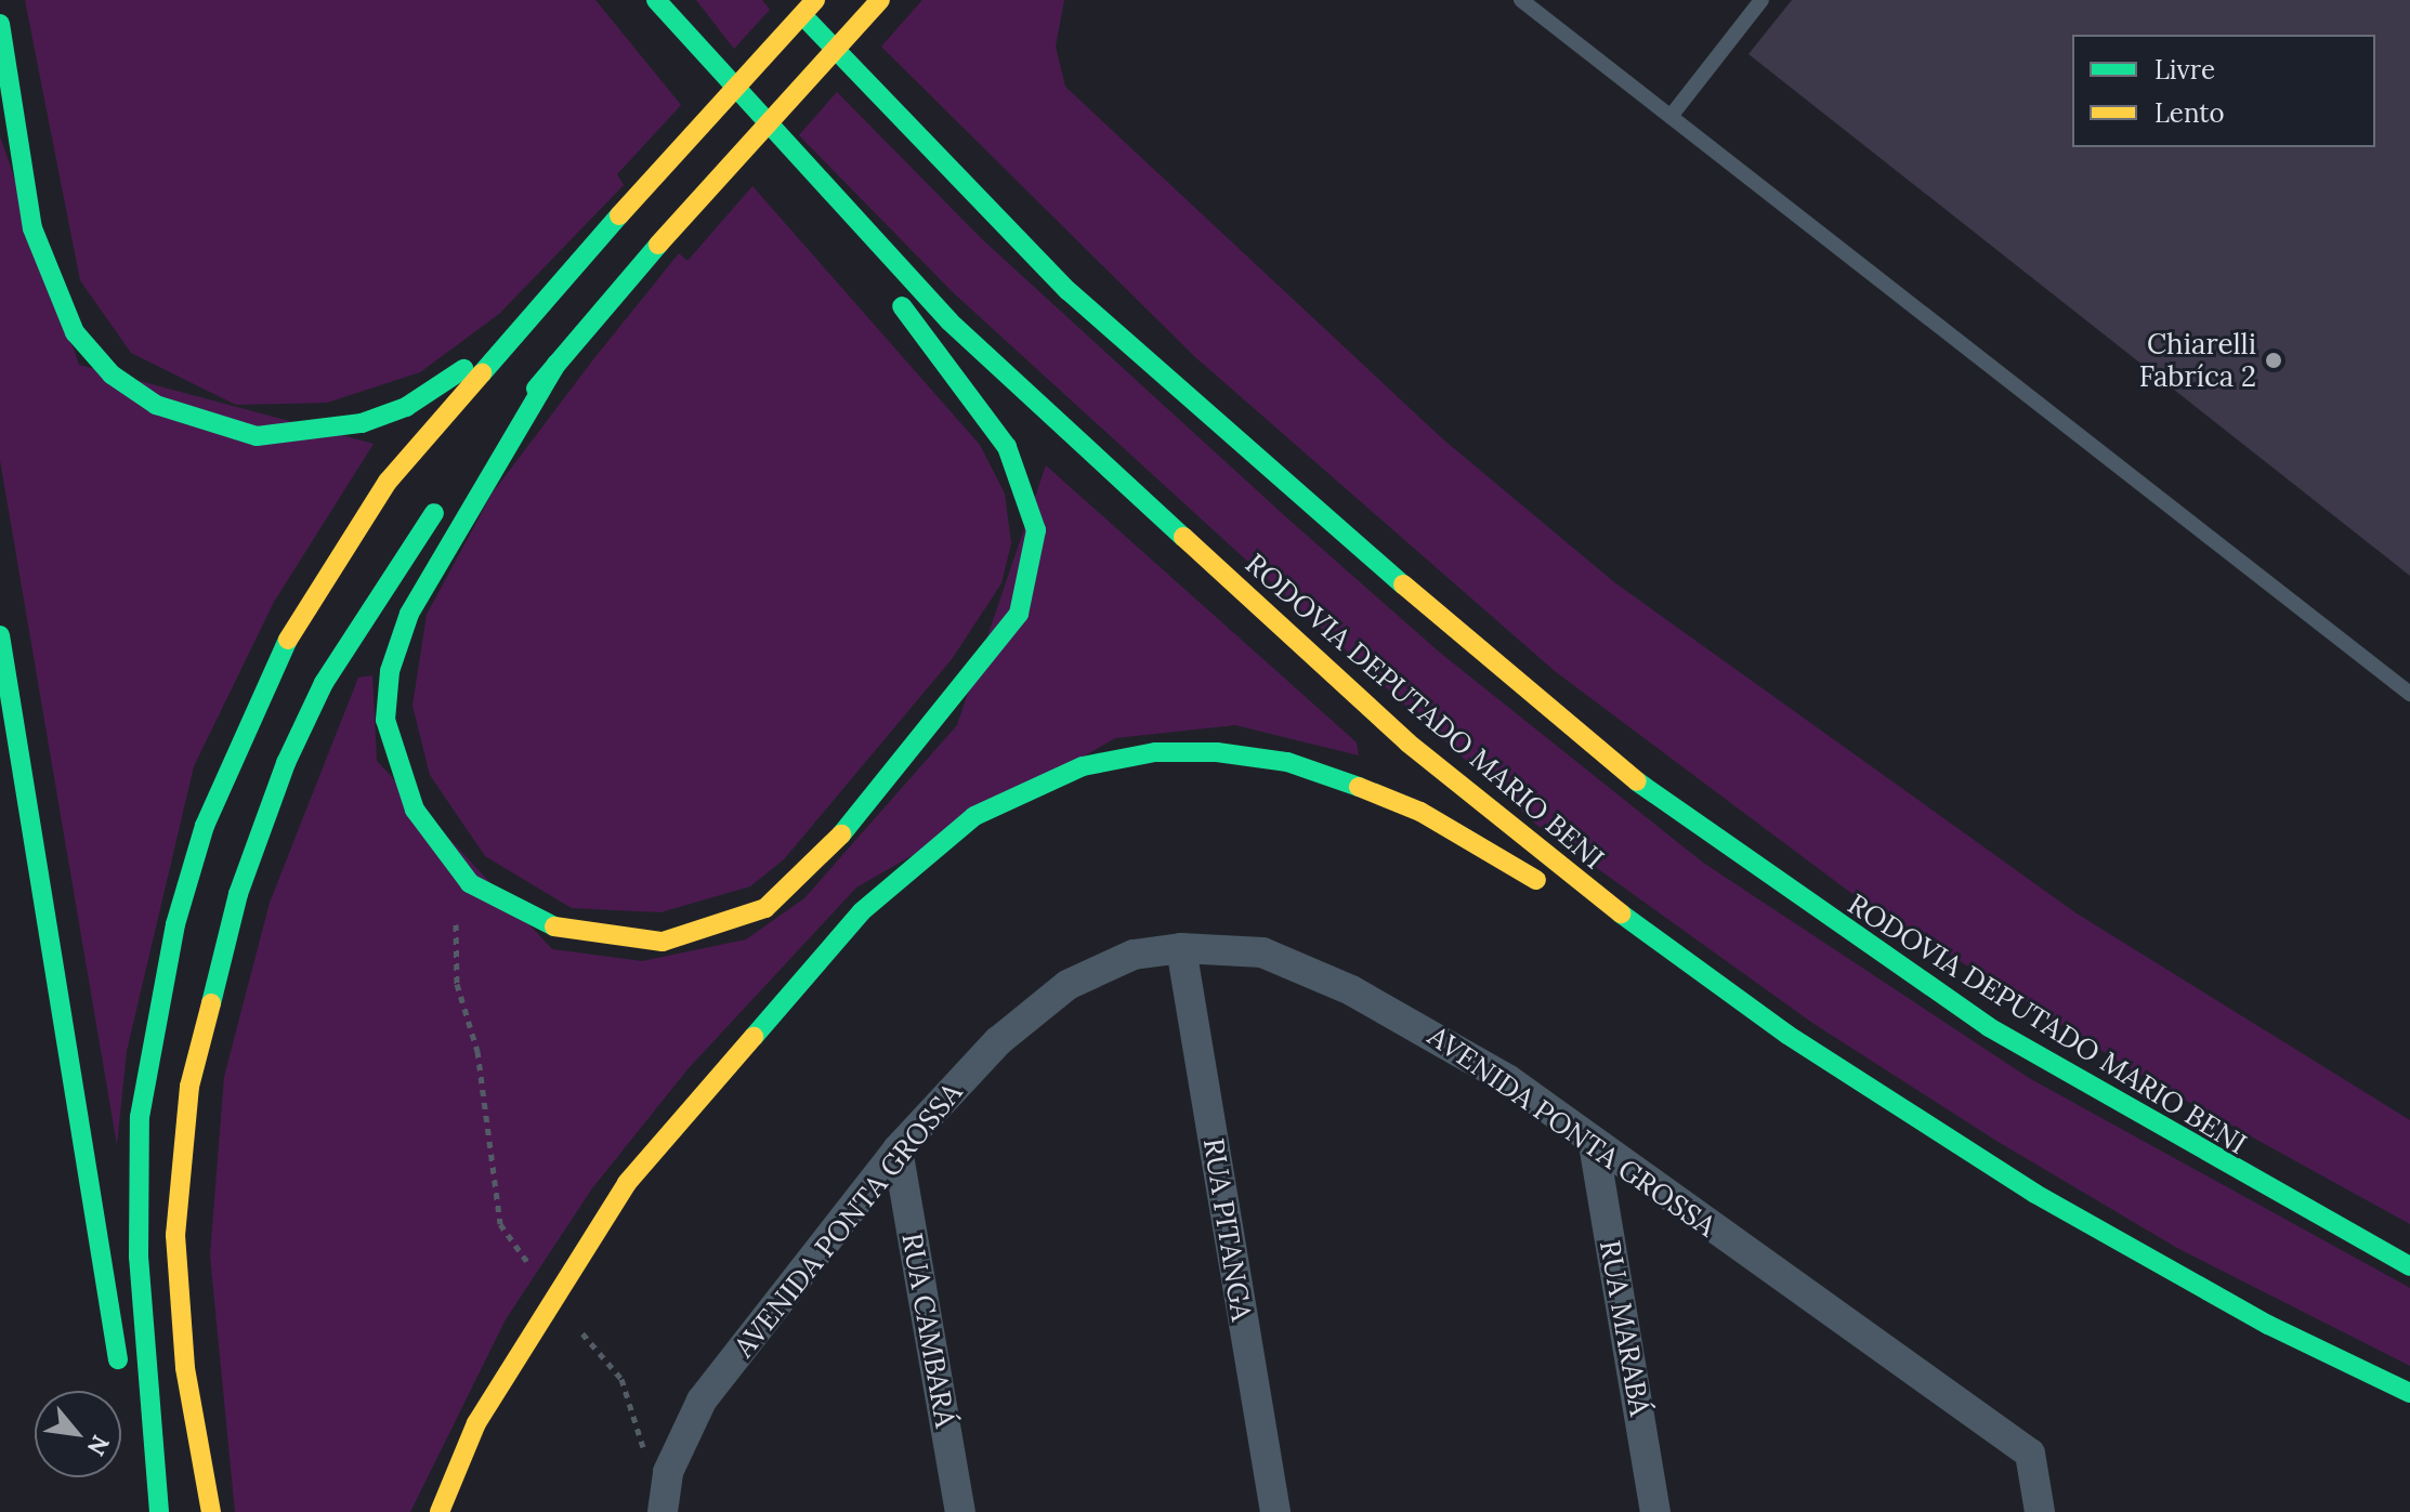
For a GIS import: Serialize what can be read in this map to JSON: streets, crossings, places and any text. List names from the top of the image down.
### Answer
{
  "streets": {
    "highway": ["RODOVIA DEPUTADO MARIO BENI"],
    "street": [
      "AVENIDA PONTA GROSSA",
      "RUA PITANGA",
      "RUA MARABÁ",
      "RUA CAMBARÁ"
    ]
  },
  "crossings": [
    ["AVENIDA PONTA GROSSA", "RUA PITANGA"],
    ["AVENIDA PONTA GROSSA", "RUA MARABÁ"],
    ["AVENIDA PONTA GROSSA", "RUA CAMBARÁ"]
  ],
  "places": ["Chiarelli Fabríca 2"],
  "legend": ["Livre", "Lento"],
  "north": "bottom right"
}
